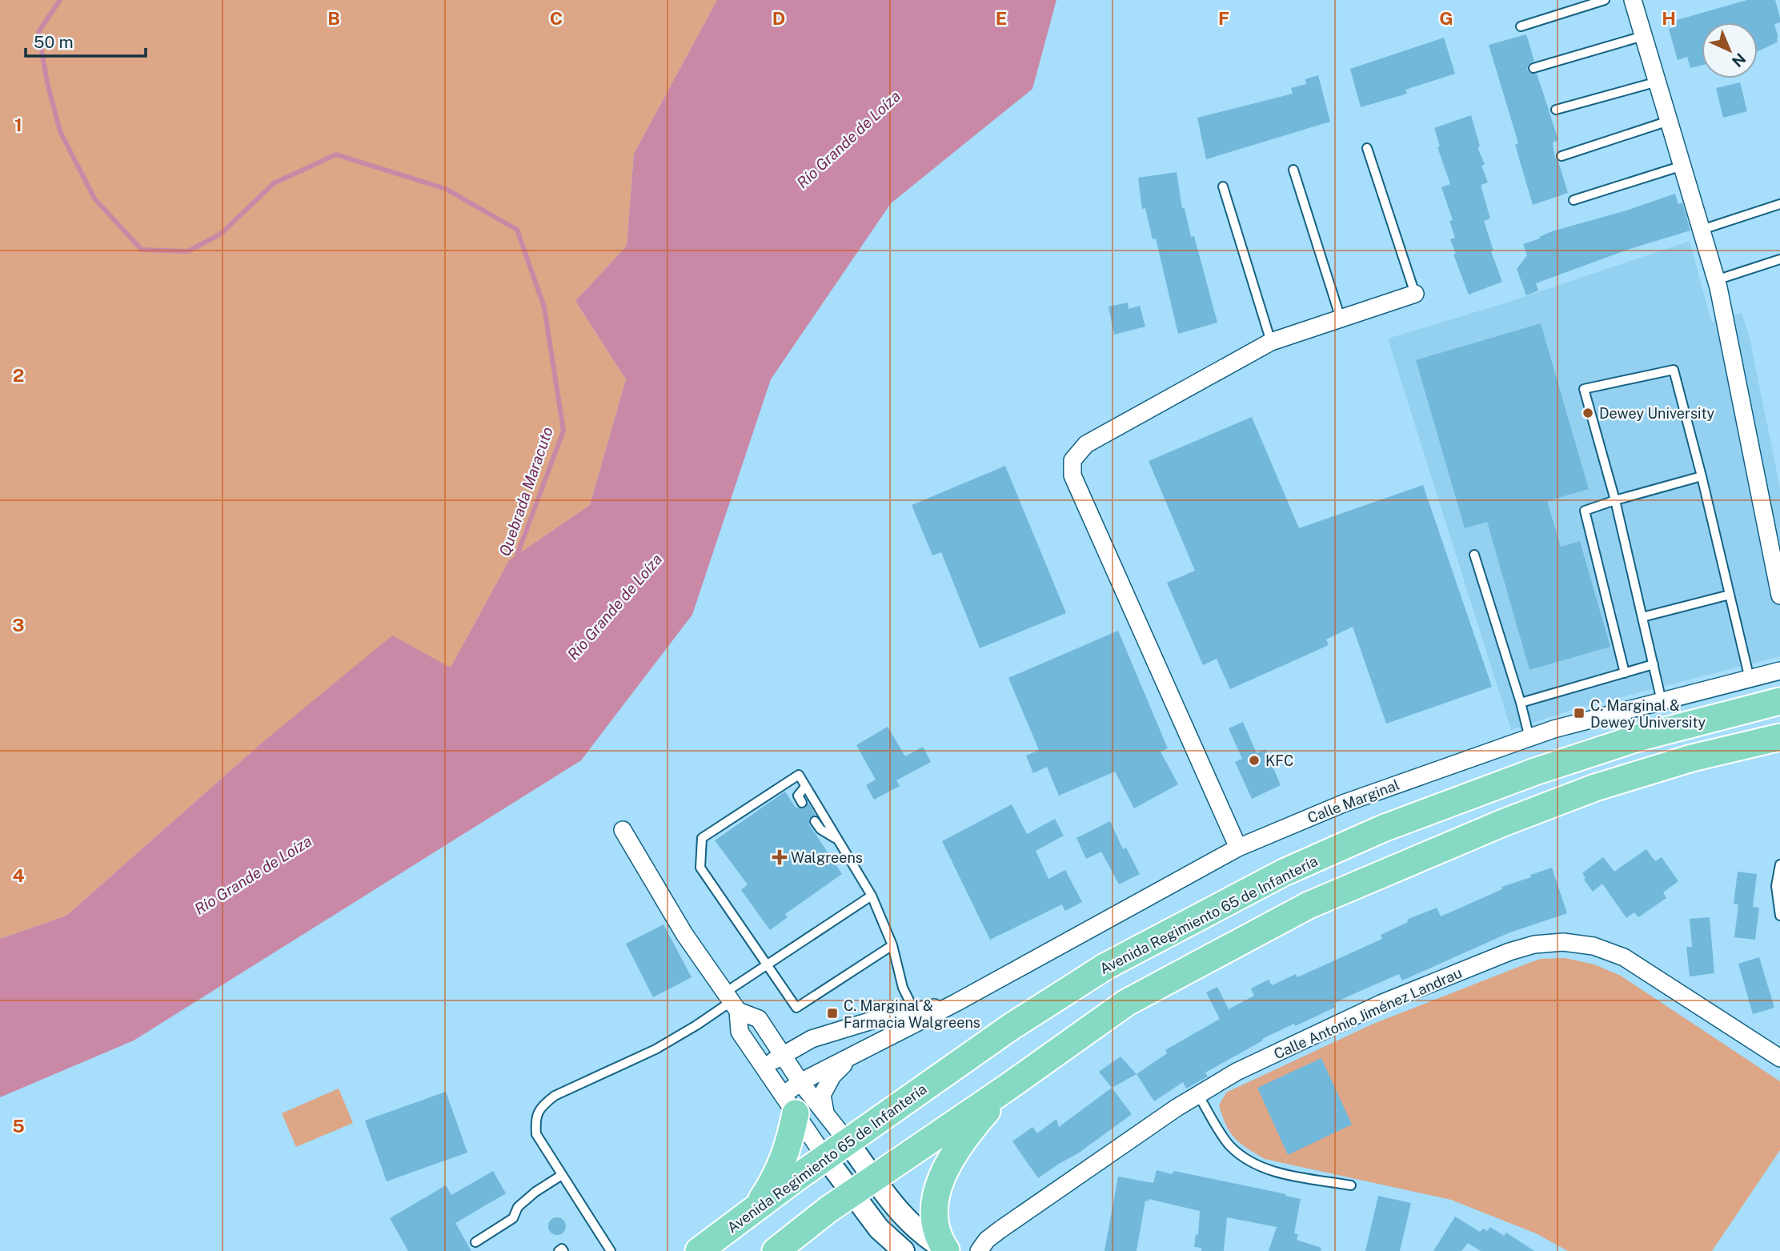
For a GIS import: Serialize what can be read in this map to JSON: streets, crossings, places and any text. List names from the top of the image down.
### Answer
{
  "streets": {
    "main road": ["Avenida Regimiento 65 de Infantería"],
    "street": ["Calle Marginal", "Calle Antonio Jiménez Landrau"]
  },
  "water": ["Río Grande de Loíza", "Quebrada Maracuto"],
  "places": {
    "other": ["Dewey University", "KFC"],
    "transit": ["C. Marginal & Dewey University", "C. Marginal & Farmacia Walgreens"],
    "health": ["Walgreens"]
  },
  "scale_bar": "50 m",
  "north": "bottom right",
  "grid": {
    "columns": [
      "B",
      "C",
      "D",
      "E",
      "F",
      "G",
      "H"
    ],
    "rows": [
      "1",
      "2",
      "3",
      "4",
      "5"
    ]
  }
}
